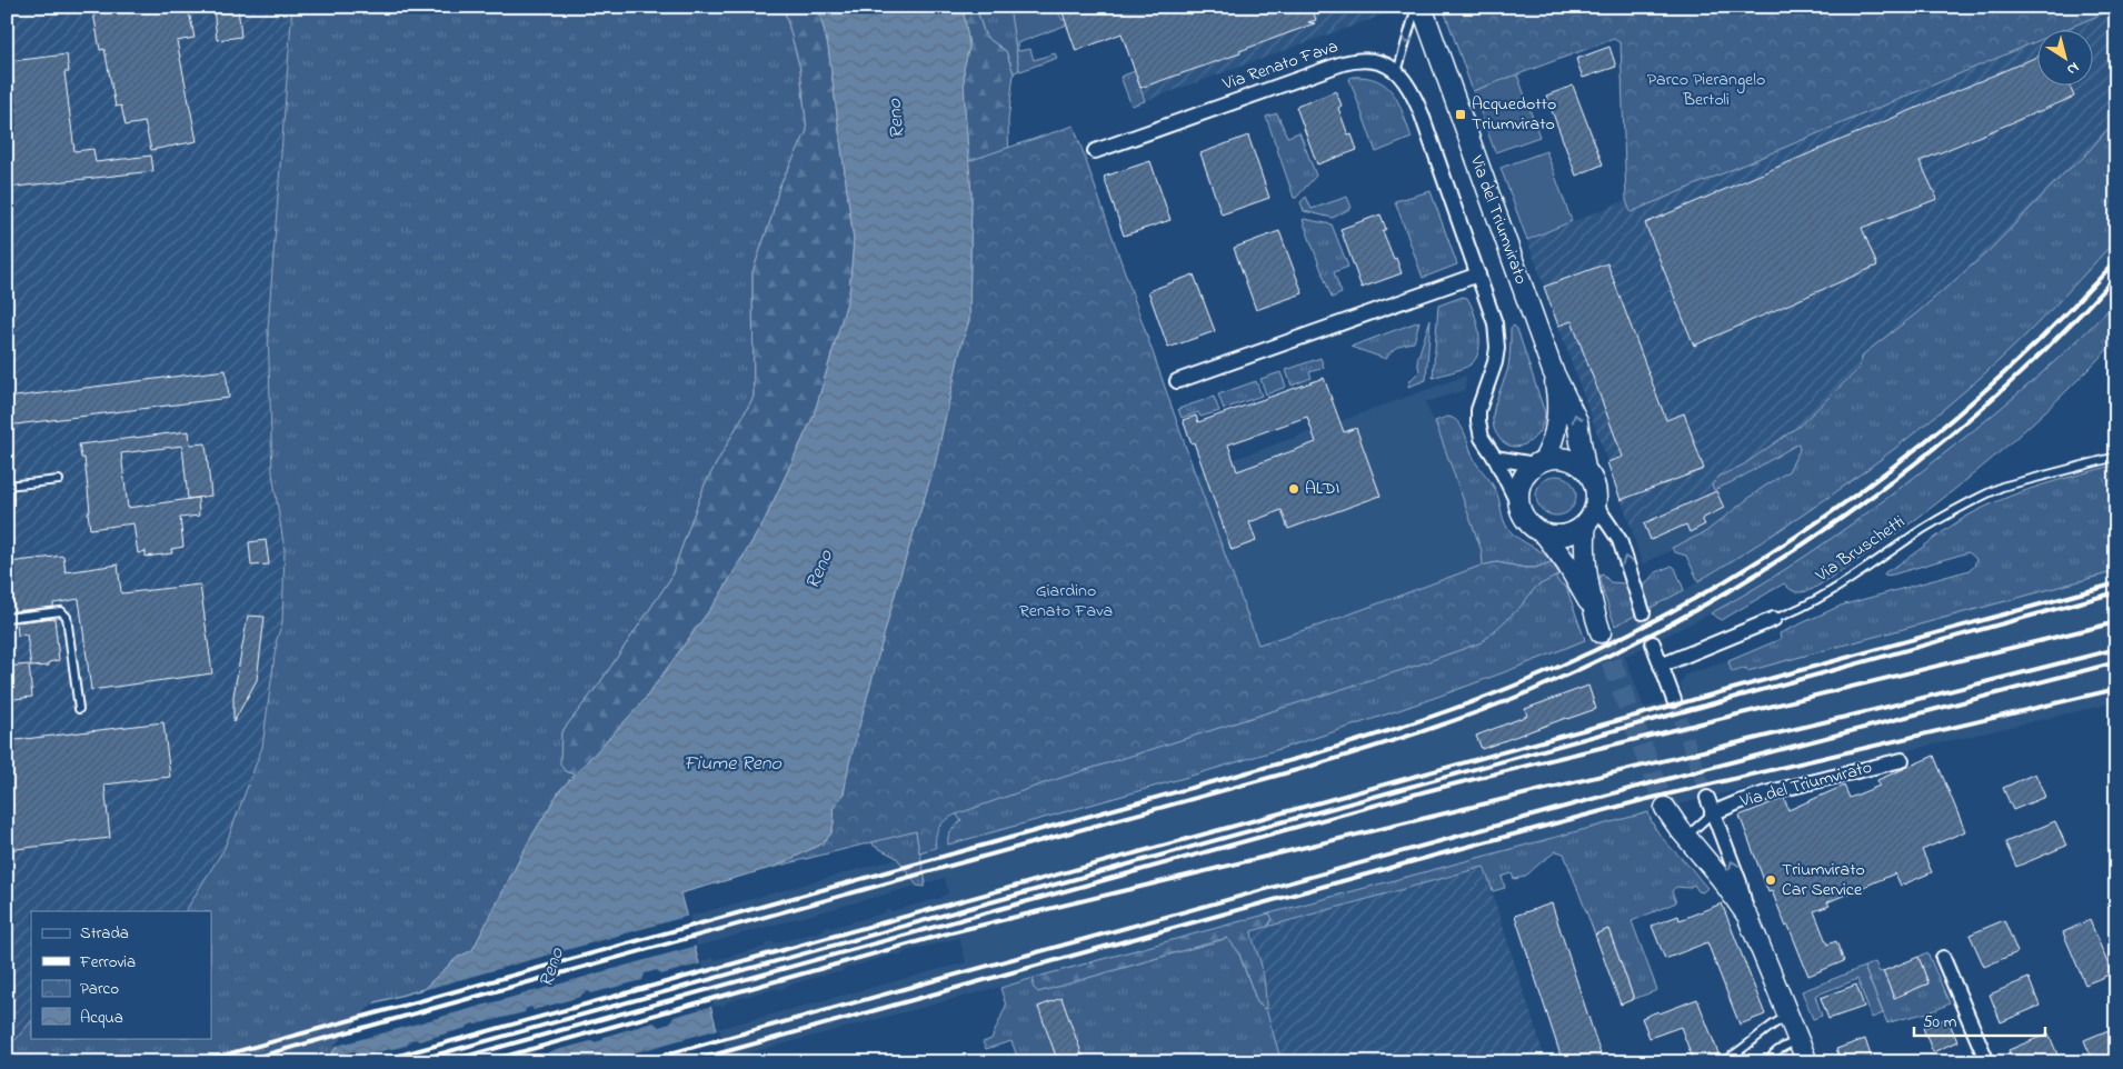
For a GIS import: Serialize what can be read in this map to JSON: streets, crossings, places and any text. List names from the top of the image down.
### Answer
{
  "streets": {
    "main road": ["Via del Triumvirato"],
    "street": ["Via Renato Fava", "Via Bruschetti"]
  },
  "water": ["Reno", "Fiume Reno"],
  "parks": ["Parco Pierangelo Bertoli", "Giardino Renato Fava"],
  "places": {
    "transit": ["Acquedotto Triumvirato"],
    "other": ["ALDI", "Triumvirato Car Service"]
  },
  "legend": [
    "Strada",
    "Ferrovia",
    "Parco",
    "Acqua"
  ],
  "scale_bar": "50 m",
  "north": "bottom right"
}
